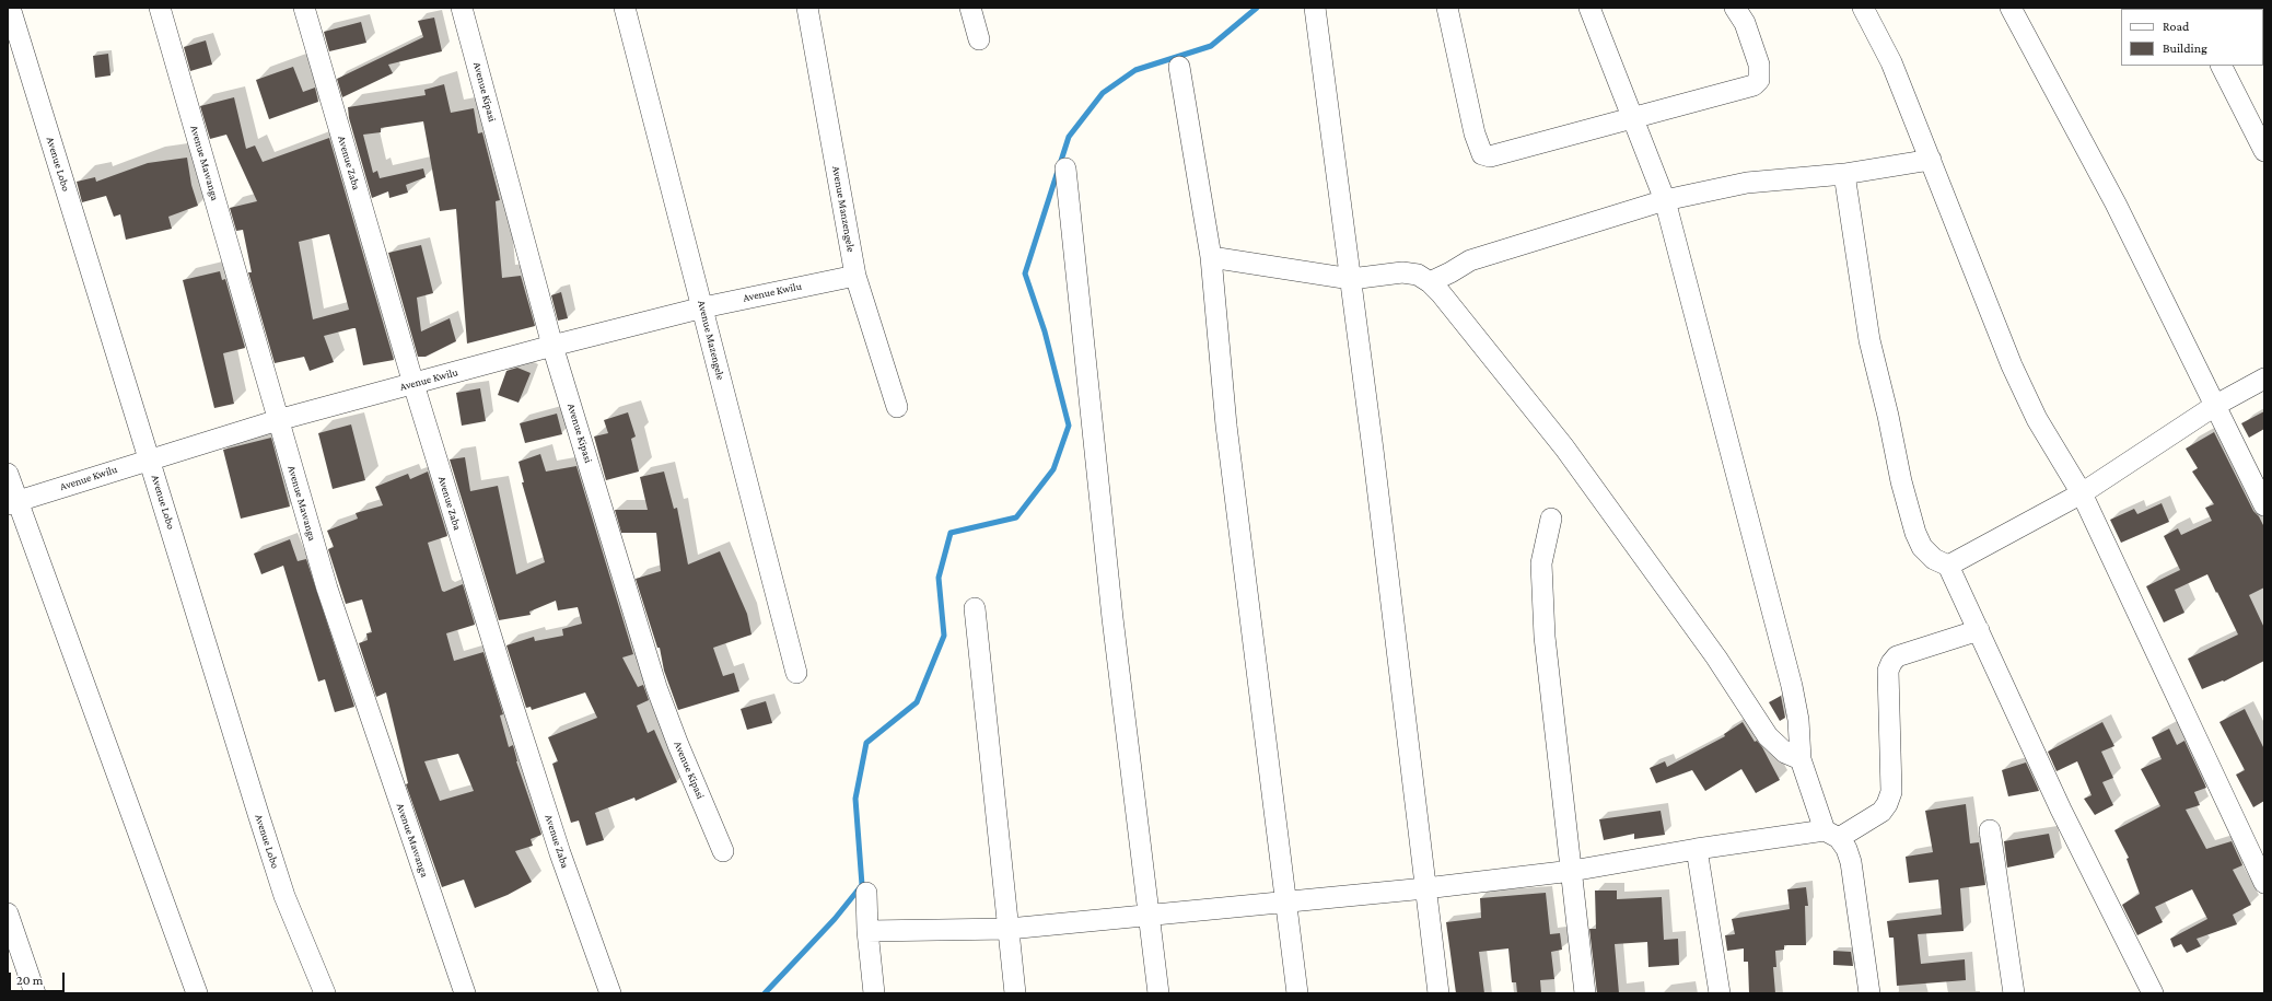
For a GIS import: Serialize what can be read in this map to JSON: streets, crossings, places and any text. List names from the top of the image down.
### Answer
{
  "streets": {
    "street": [
      "Avenue Kipasi",
      "Avenue Mawanga",
      "Avenue Zaba",
      "Avenue Lobo",
      "Avenue Manzengele",
      "Avenue Kwilu",
      "Avenue Mazengele"
    ]
  },
  "crossings": [
    ["Avenue Kipasi", "Avenue Kwilu"],
    ["Avenue Mawanga", "Avenue Kwilu"],
    ["Avenue Zaba", "Avenue Kwilu"],
    ["Avenue Lobo", "Avenue Kwilu"],
    ["Avenue Manzengele", "Avenue Kwilu"],
    ["Avenue Kwilu", "Avenue Mazengele"]
  ],
  "legend": ["Road", "Building"],
  "scale_bar": "20 m"
}
